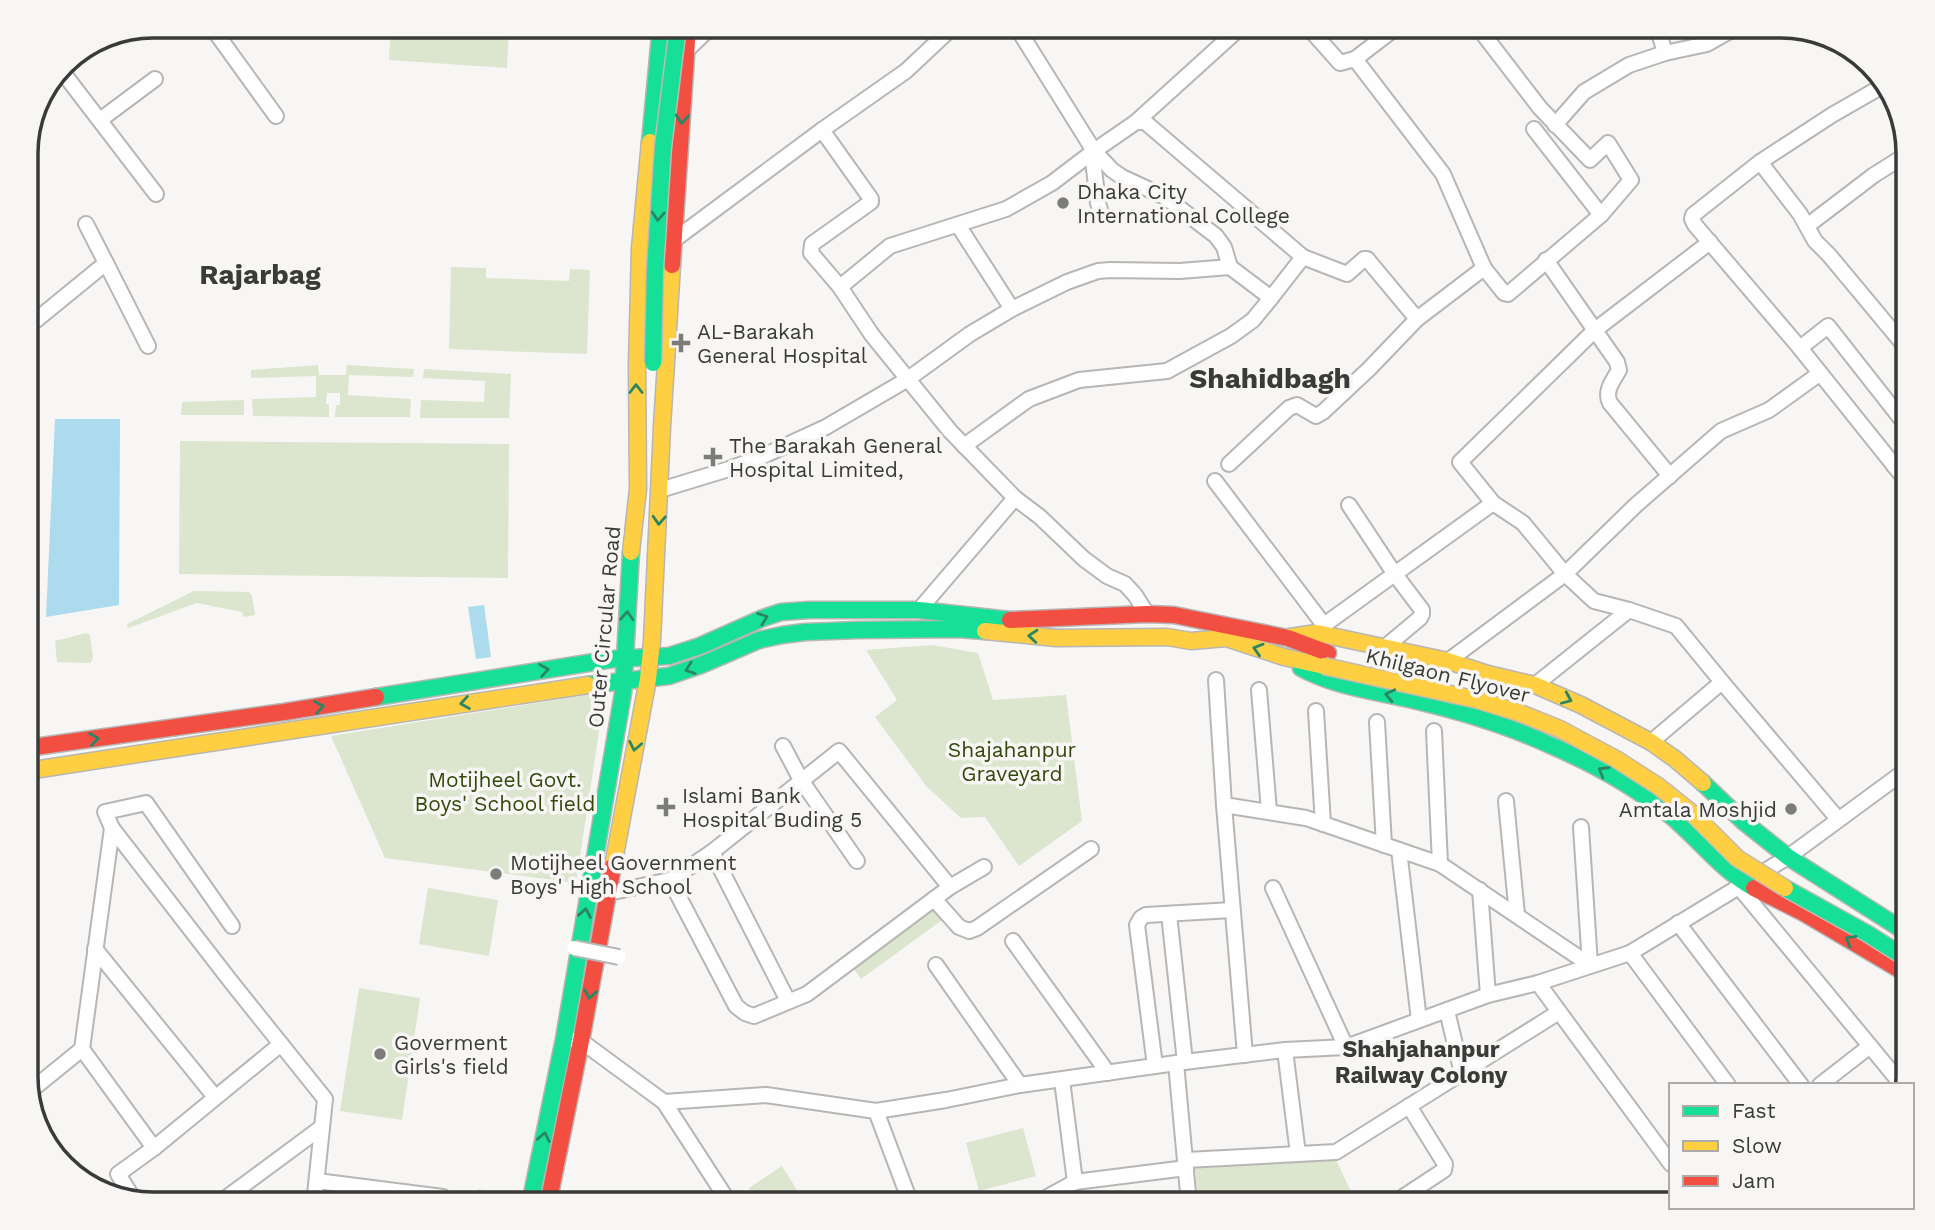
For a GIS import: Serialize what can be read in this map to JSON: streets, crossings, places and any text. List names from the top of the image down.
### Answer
{
  "streets": {
    "main road": ["Outer Circular Road", "Khilgaon Flyover"]
  },
  "districts": ["Rajarbag", "Shahidbagh", "Shahjahanpur Railway Colony"],
  "parks": ["Shajahanpur Graveyard", "Motijheel Govt. Boys' School field"],
  "places": {
    "other": [
      "Dhaka City International College",
      "Amtala Moshjid",
      "Motijheel Government Boys' High School",
      "Goverment Girls's field"
    ],
    "health": ["AL-Barakah General Hospital", "The Barakah General Hospital Limited,", "Islami Bank Hospital Buding 5"]
  },
  "legend": ["Fast", "Slow", "Jam"]
}
